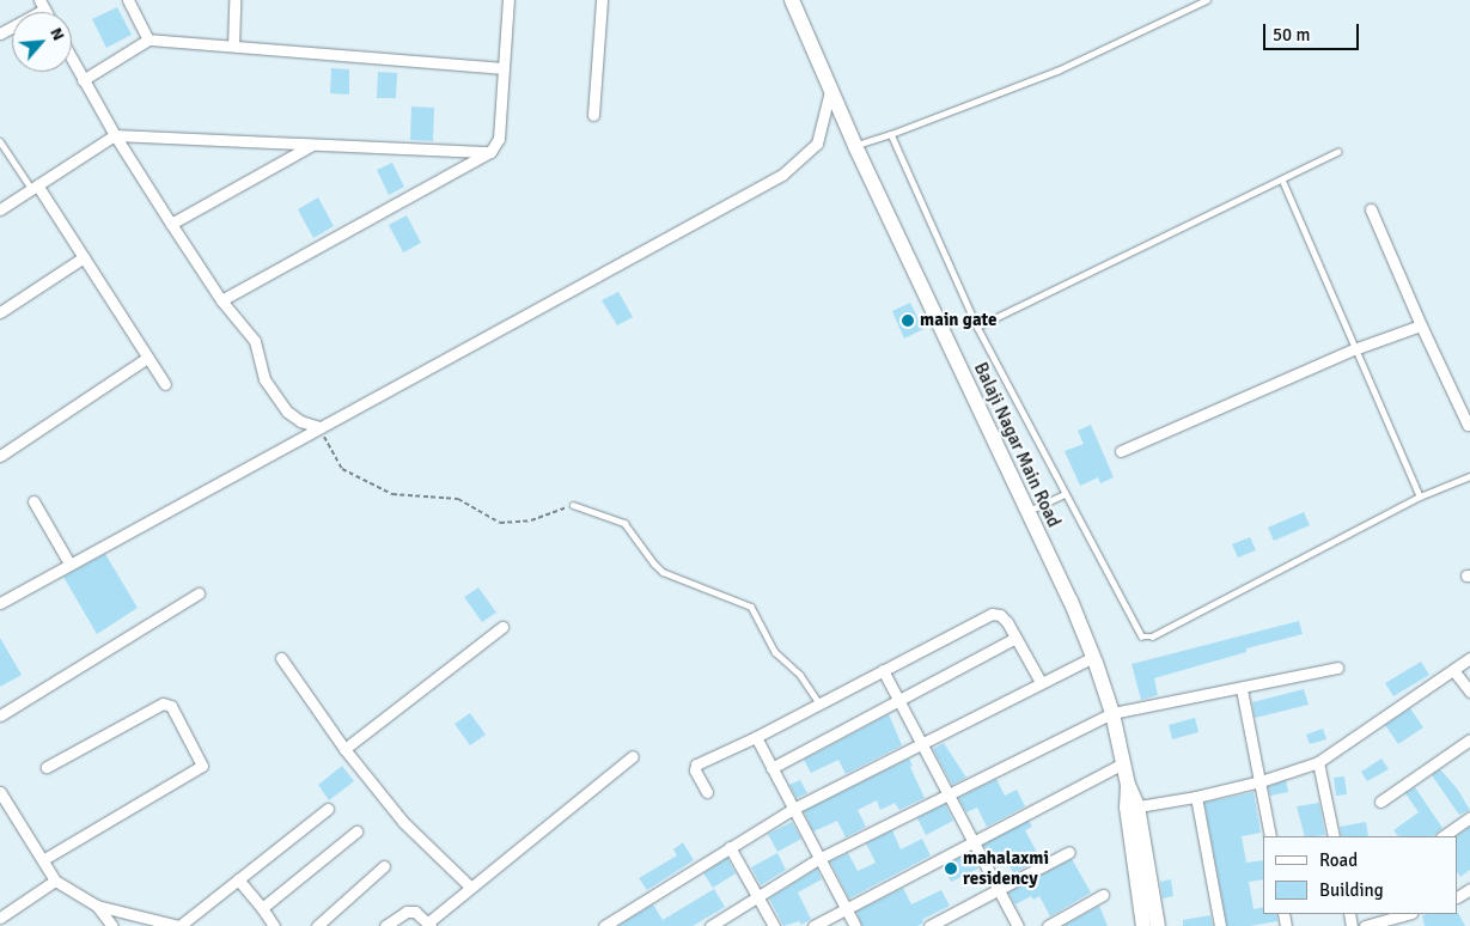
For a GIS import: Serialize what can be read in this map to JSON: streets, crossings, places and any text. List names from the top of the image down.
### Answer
{
  "streets": {
    "street": ["Balaji Nagar Main Road"]
  },
  "places": ["main gate", "mahalaxmi residency"],
  "legend": ["Road", "Building"],
  "scale_bar": "50 m",
  "north": "top right"
}
